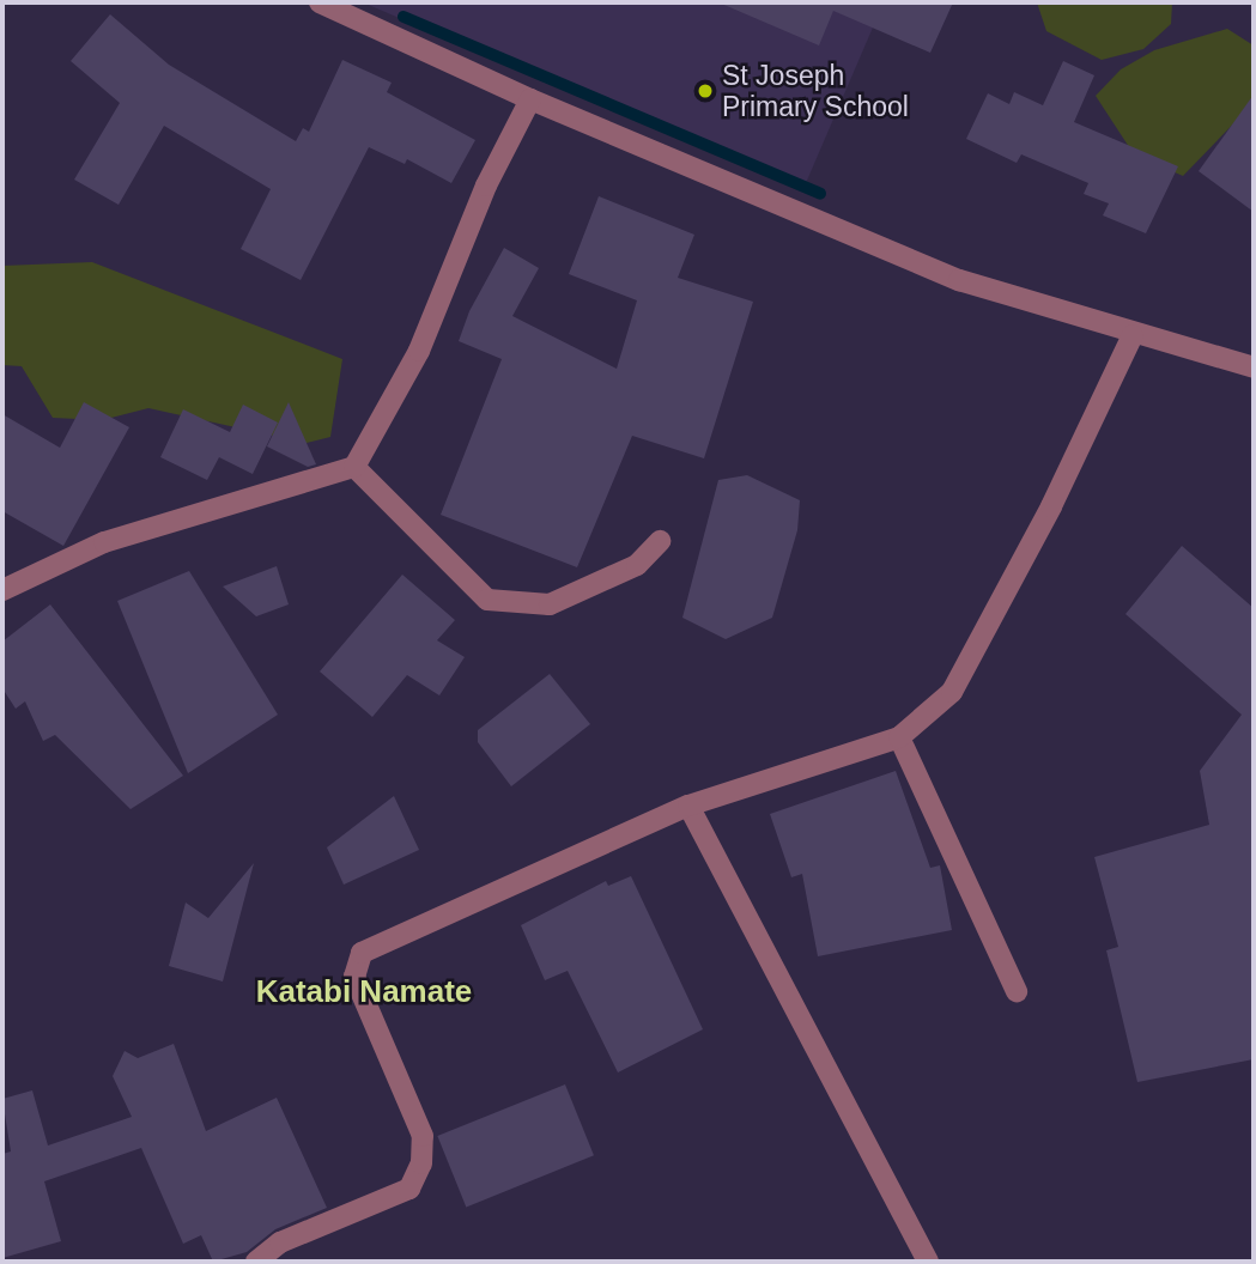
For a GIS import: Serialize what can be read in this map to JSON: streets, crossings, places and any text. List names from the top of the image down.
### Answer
{
  "districts": ["Katabi Namate"],
  "places": ["St Joseph Primary School"]
}
